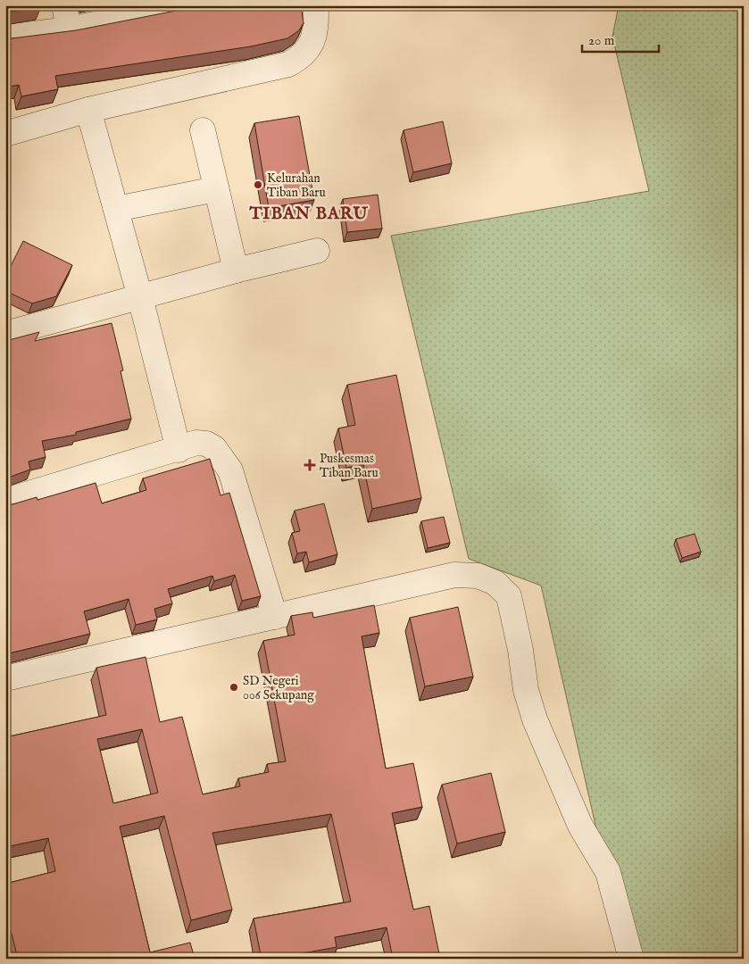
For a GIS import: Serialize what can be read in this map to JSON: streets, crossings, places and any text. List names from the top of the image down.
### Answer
{
  "districts": ["TIBAN BARU"],
  "places": {
    "other": ["Kelurahan Tiban Baru", "SD Negeri 006 Sekupang"],
    "health": ["Puskesmas Tiban Baru"]
  },
  "scale_bar": "20 m"
}
